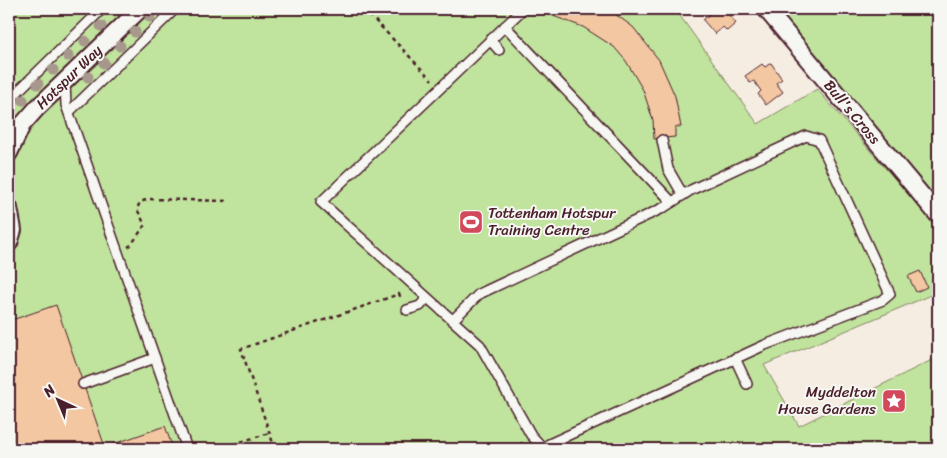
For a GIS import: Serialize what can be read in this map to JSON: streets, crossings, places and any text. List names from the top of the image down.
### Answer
{
  "streets": {
    "street": ["Hotspur Way", "Bull's Cross"]
  },
  "places": {
    "sports": ["Tottenham Hotspur Training Centre"],
    "place": ["Myddelton House Gardens"]
  },
  "north": "top left"
}
